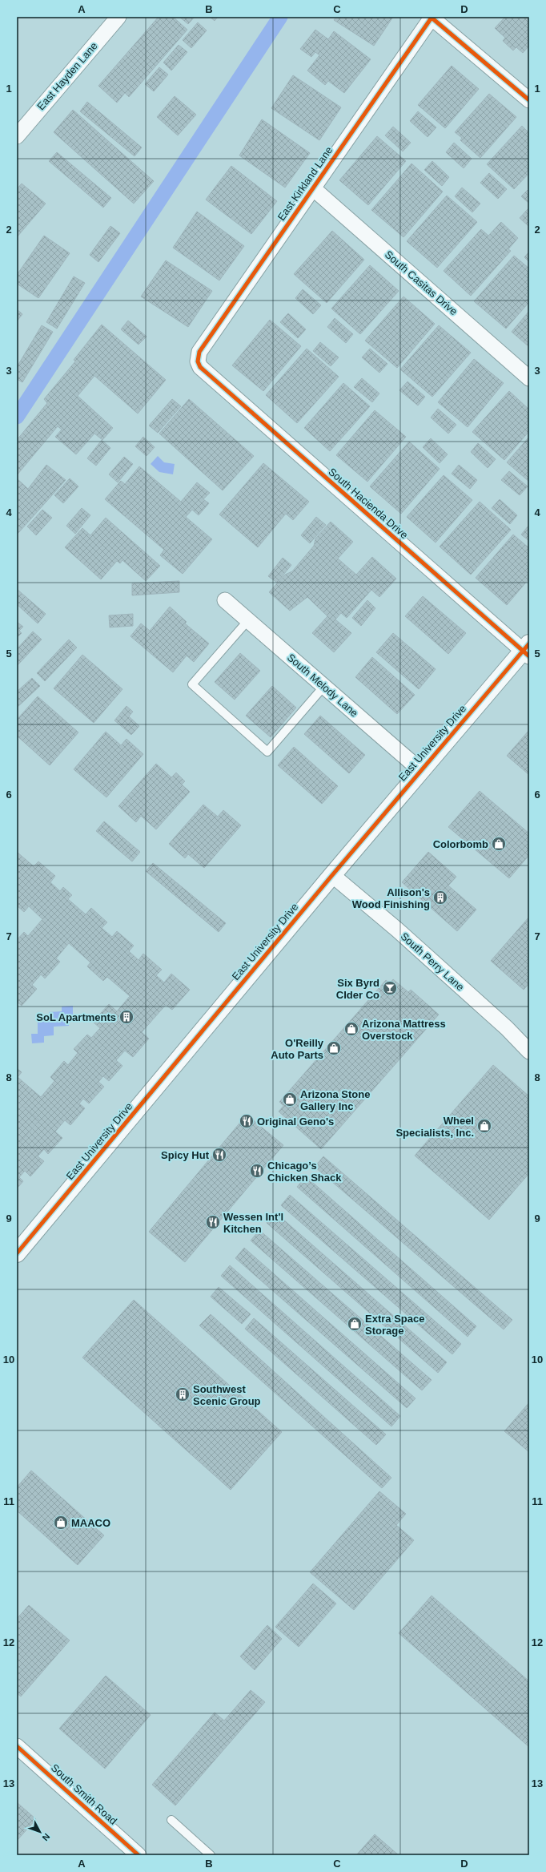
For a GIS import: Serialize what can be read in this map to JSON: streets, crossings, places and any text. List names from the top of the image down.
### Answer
{
  "streets": {
    "main road": ["East University Drive"],
    "street": [
      "East Hayden Lane",
      "East Kirkland Lane",
      "South Casitas Drive",
      "South Hacienda Drive",
      "South Melody Lane",
      "South Perry Lane",
      "South Smith Road"
    ]
  },
  "crossings": [
    ["East Kirkland Lane", "South Casitas Drive"],
    ["East Kirkland Lane", "South Hacienda Drive"],
    ["South Hacienda Drive", "East University Drive"],
    ["South Melody Lane", "East University Drive"],
    ["East University Drive", "South Perry Lane"]
  ],
  "places": {
    "shop": [
      "Colorbomb",
      "Arizona Mattress Overstock",
      "O'Reilly Auto Parts",
      "Arizona Stone Gallery Inc",
      "Wheel Specialists, Inc.",
      "Extra Space Storage",
      "MAACO"
    ],
    "building": ["Allison's Wood Finishing", "SoL Apartments", "Southwest Scenic Group"],
    "bar": ["Six Byrd CIder Co"],
    "restaurant": [
      "Original Geno's",
      "Spicy Hut",
      "Chicago’s Chicken Shack",
      "Wessen Int'l Kitchen"
    ]
  },
  "north": "bottom right",
  "grid": {
    "columns": [
      "A",
      "B",
      "C",
      "D"
    ],
    "rows": [
      "1",
      "2",
      "3",
      "4",
      "5",
      "6",
      "7",
      "8",
      "9",
      "10",
      "11",
      "12",
      "13"
    ]
  }
}
